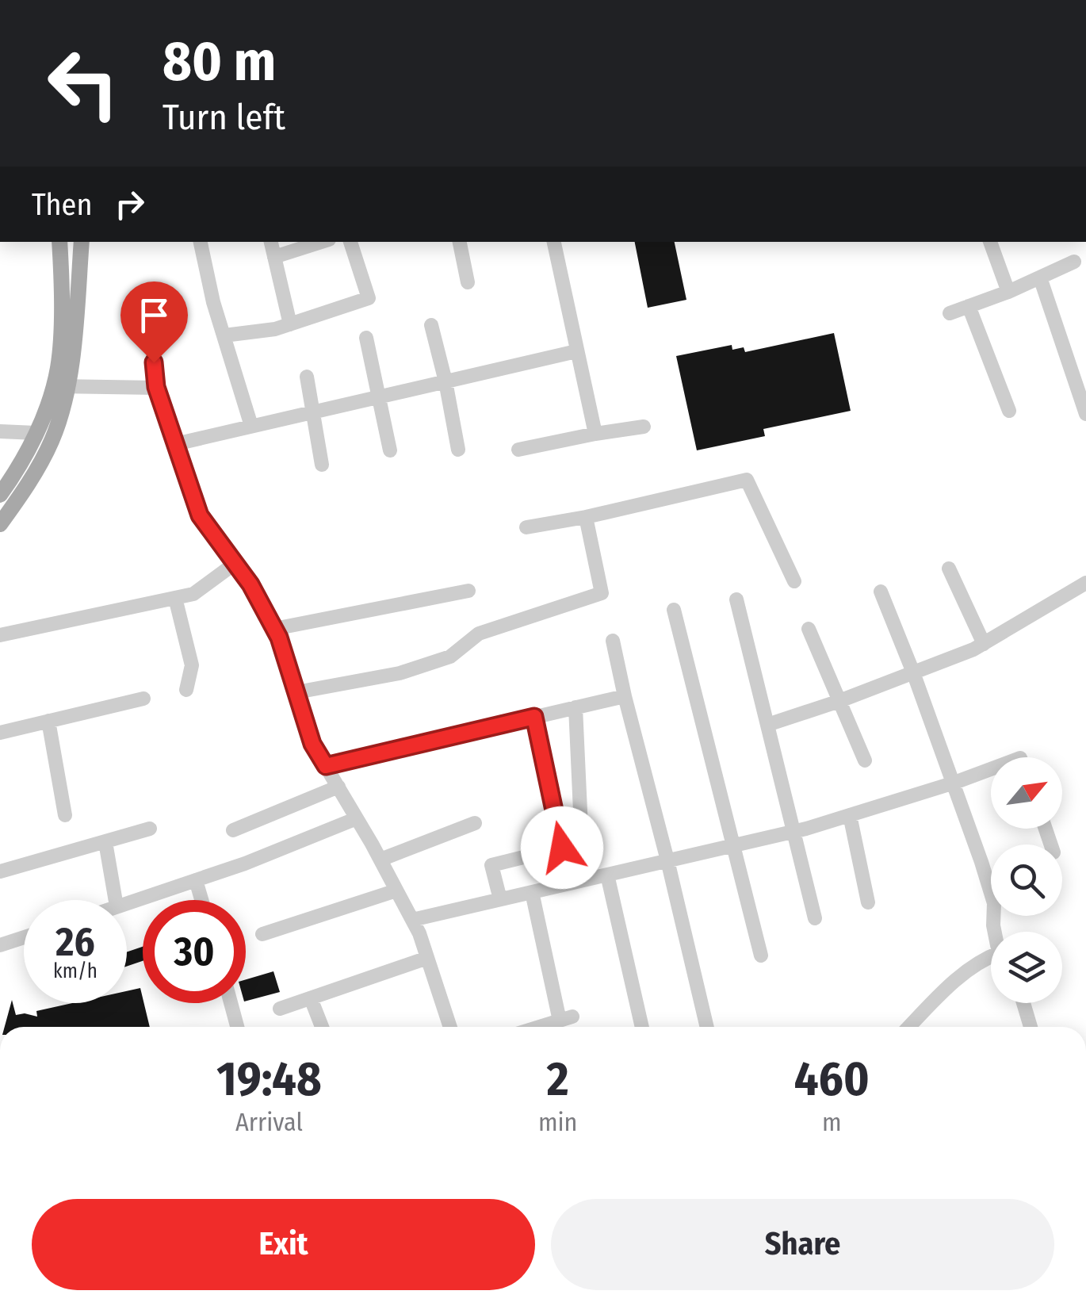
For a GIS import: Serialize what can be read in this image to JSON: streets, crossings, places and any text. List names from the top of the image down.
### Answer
{
  "north": "top right",
  "page": {
    "turn": ["80 m", "Turn left"],
    "then": "Then",
    "speed": "26 km/h",
    "limit": "30",
    "eta": [
      "19:48",
      "Arrival",
      "2",
      "min",
      "460",
      "m"
    ],
    "buttons": ["Exit", "Share"]
  }
}
